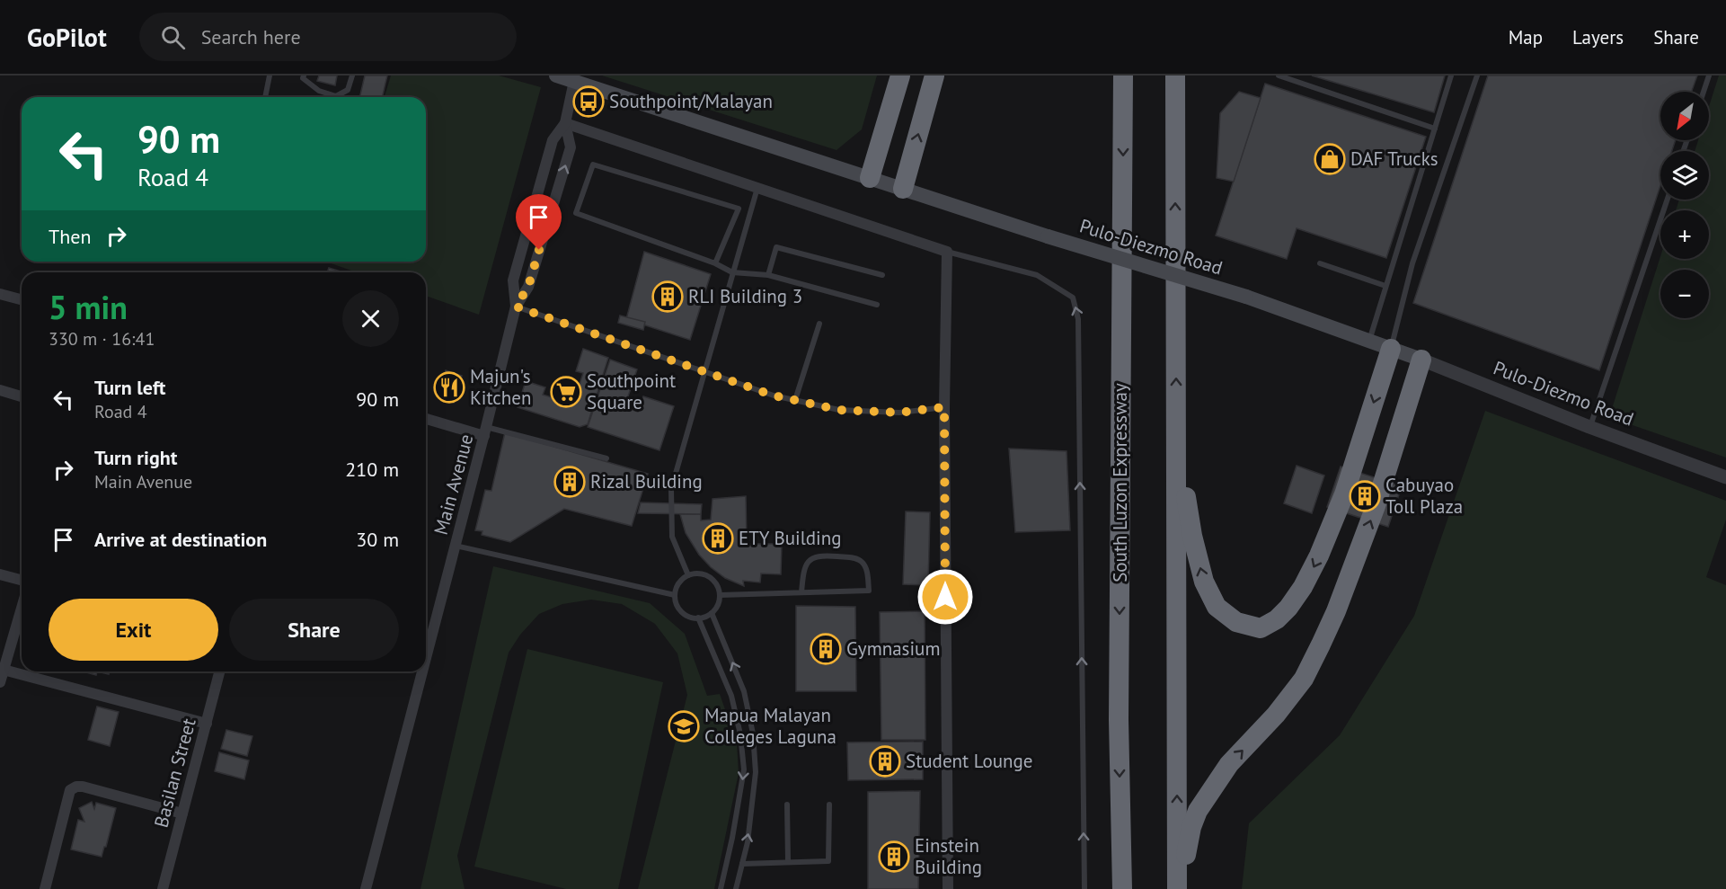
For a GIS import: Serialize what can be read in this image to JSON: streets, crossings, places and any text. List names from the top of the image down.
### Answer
{
  "streets": {
    "highway": ["South Luzon Expressway"],
    "main road": ["Pulo-Diezmo Road"],
    "street": ["Main Avenue", "Basilan Street"]
  },
  "crossings": [
    ["Pulo-Diezmo Road", "Main Avenue"]
  ],
  "places": {
    "bus stop": ["Southpoint/Malayan"],
    "shop": ["DAF Trucks"],
    "building": [
      "RLI Building 3",
      "Rizal Building",
      "Cabuyao Toll Plaza",
      "ETY Building",
      "Gymnasium",
      "Student Lounge",
      "Einstein Building"
    ],
    "restaurant": ["Majun's Kitchen"],
    "supermarket": ["Southpoint Square"],
    "school or university": ["Mapua Malayan Colleges Laguna"]
  },
  "north": "bottom left",
  "page": {
    "header": "GoPilot",
    "search": "Search here",
    "nav": ["Map", "Layers", "Share"],
    "map_buttons": ["+", "−"],
    "turn": ["90 m", "Road 4"],
    "then": "Then",
    "heading": ["5 min", "330 m · 16:41"],
    "list": [
      {
        "name": "Turn left",
        "note": "Road 4",
        "value": "90 m"
      },
      {
        "name": "Turn right",
        "note": "Main Avenue",
        "value": "210 m"
      },
      {
        "name": "Arrive at destination",
        "value": "30 m"
      }
    ],
    "buttons": ["Exit", "Share"]
  }
}
